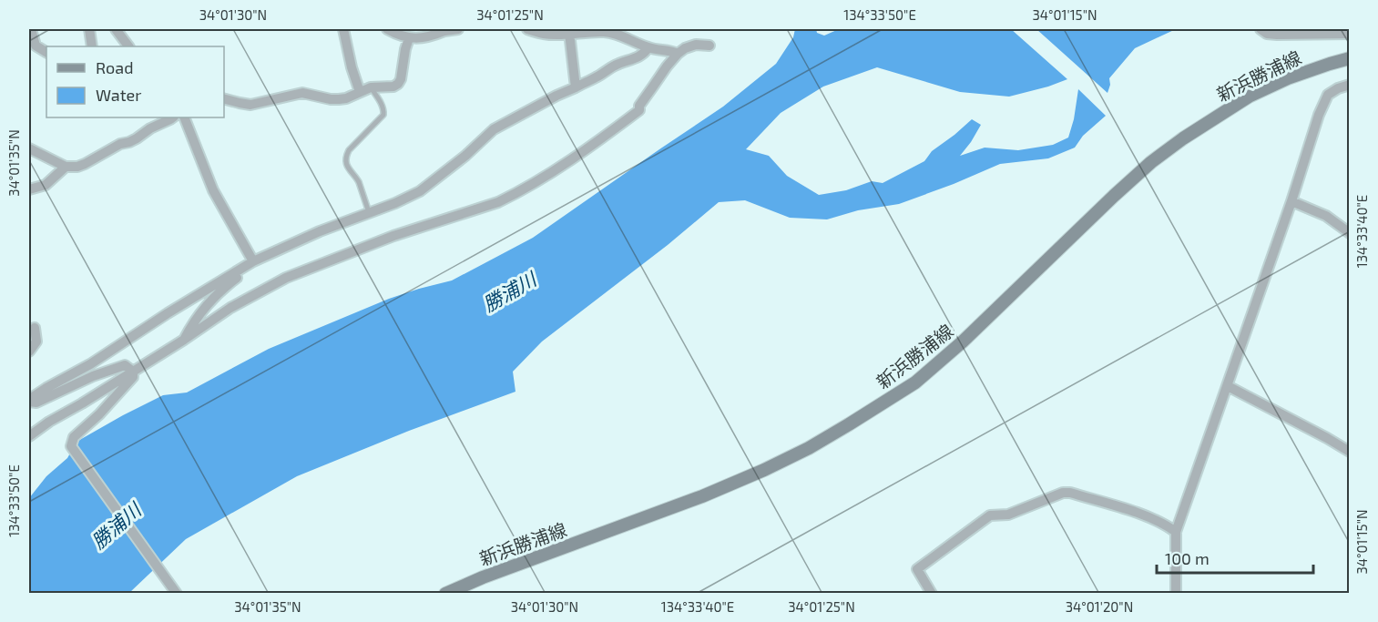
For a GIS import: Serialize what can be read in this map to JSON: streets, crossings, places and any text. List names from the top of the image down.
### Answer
{
  "streets": {
    "main road": ["新浜勝浦線"]
  },
  "water": ["勝浦川"],
  "legend": ["Road", "Water"],
  "scale_bar": "100 m",
  "coordinates": [
    "34°01'30\"N",
    "34°01'25\"N",
    "134°33'50\"E",
    "34°01'15\"N",
    "34°01'35\"N",
    "134°33'40\"E",
    "34°01'20\"N"
  ]
}
